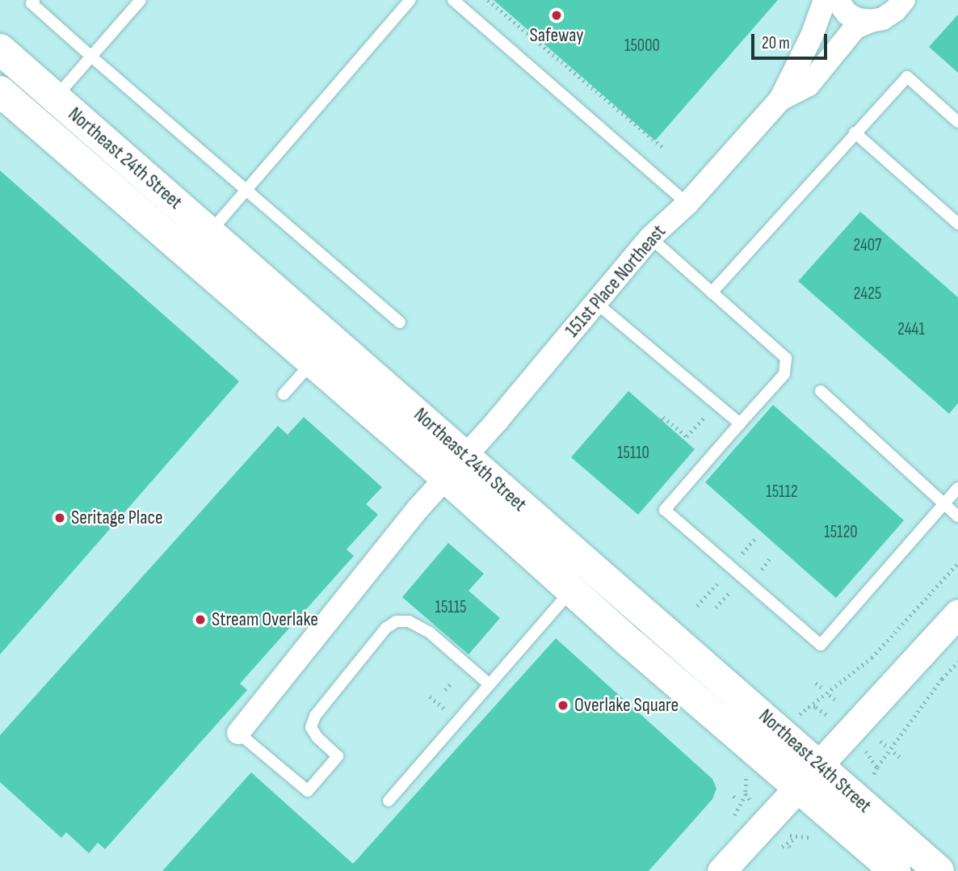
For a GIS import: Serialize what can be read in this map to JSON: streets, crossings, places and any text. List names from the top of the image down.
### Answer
{
  "streets": {
    "main road": ["Northeast 24th Street"],
    "street": ["151st Place Northeast"]
  },
  "crossings": [
    ["Northeast 24th Street", "151st Place Northeast"]
  ],
  "places": [
    "Safeway",
    "Seritage Place",
    "Stream Overlake",
    "Overlake Square"
  ],
  "house_numbers": [
    "15000",
    "2407",
    "2425",
    "2441",
    "15110",
    "15112",
    "15120",
    "15115"
  ],
  "scale_bar": "20 m"
}
